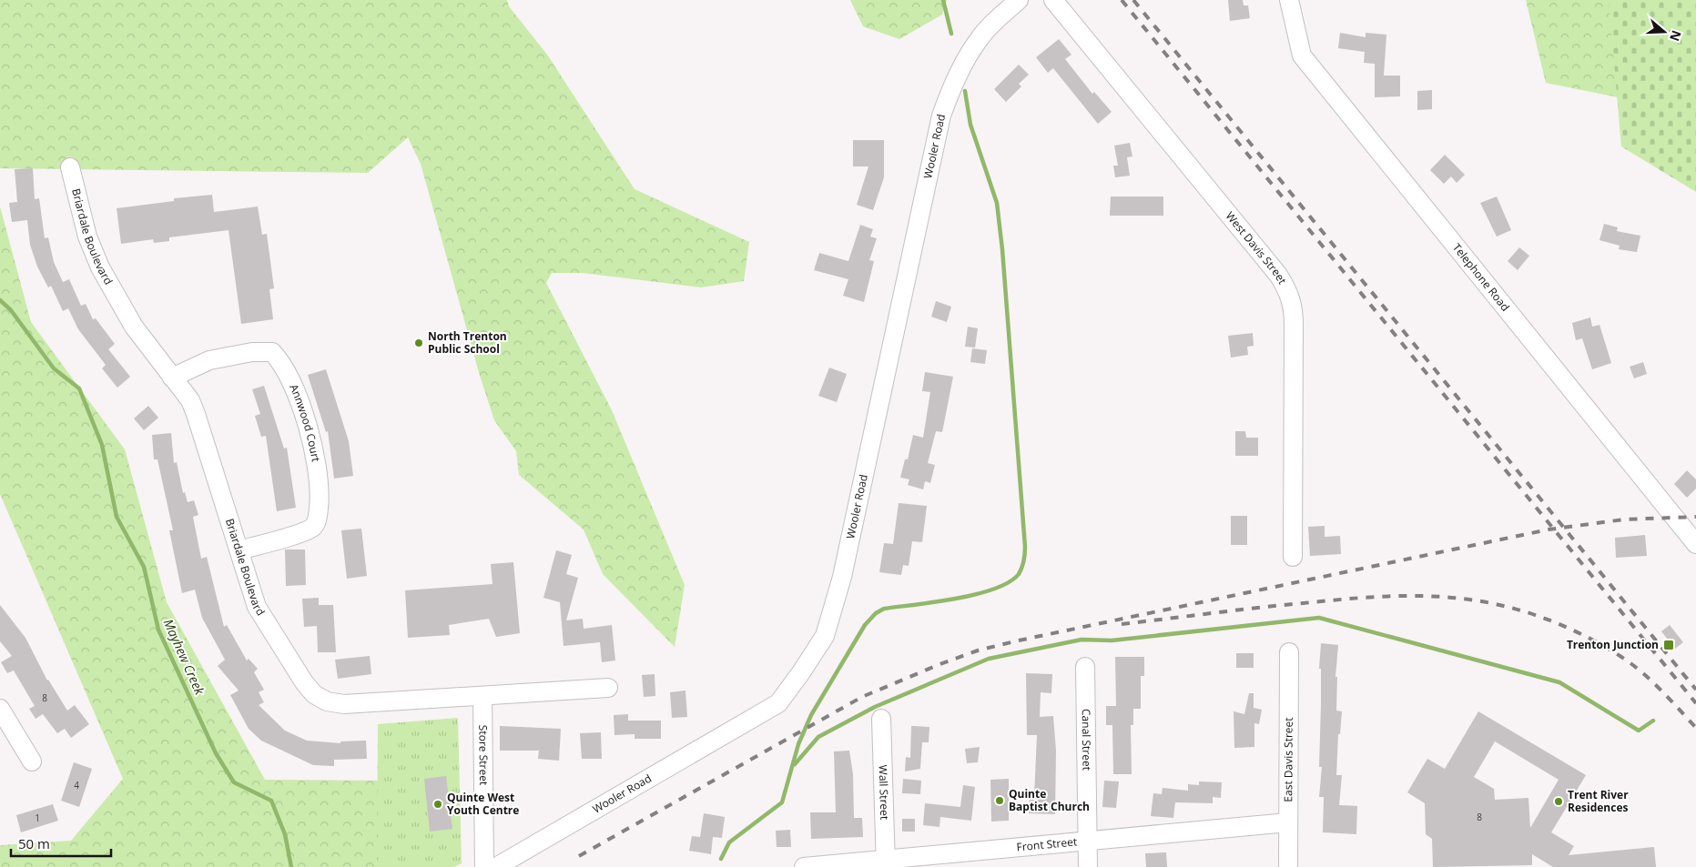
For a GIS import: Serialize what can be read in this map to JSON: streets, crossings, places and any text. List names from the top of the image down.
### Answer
{
  "streets": {
    "street": [
      "Wooler Road",
      "Briardale Boulevard",
      "West Davis Street",
      "Telephone Road",
      "Annwood Court",
      "Canal Street",
      "Store Street",
      "East Davis Street",
      "Wall Street",
      "Front Street"
    ]
  },
  "crossings": [
    ["Briardale Boulevard", "Annwood Court"],
    ["Briardale Boulevard", "Store Street"],
    ["Canal Street", "Front Street"],
    ["East Davis Street", "Front Street"],
    ["Wall Street", "Front Street"]
  ],
  "water": ["Mayhew Creek"],
  "places": {
    "other": [
      "North Trenton Public School",
      "Quinte Baptist Church",
      "Trent River Residences",
      "Quinte West Youth Centre"
    ],
    "transit": ["Trenton Junction"]
  },
  "house_numbers": [
    "8",
    "4",
    "8",
    "1"
  ],
  "scale_bar": "50 m",
  "north": "right"
}
